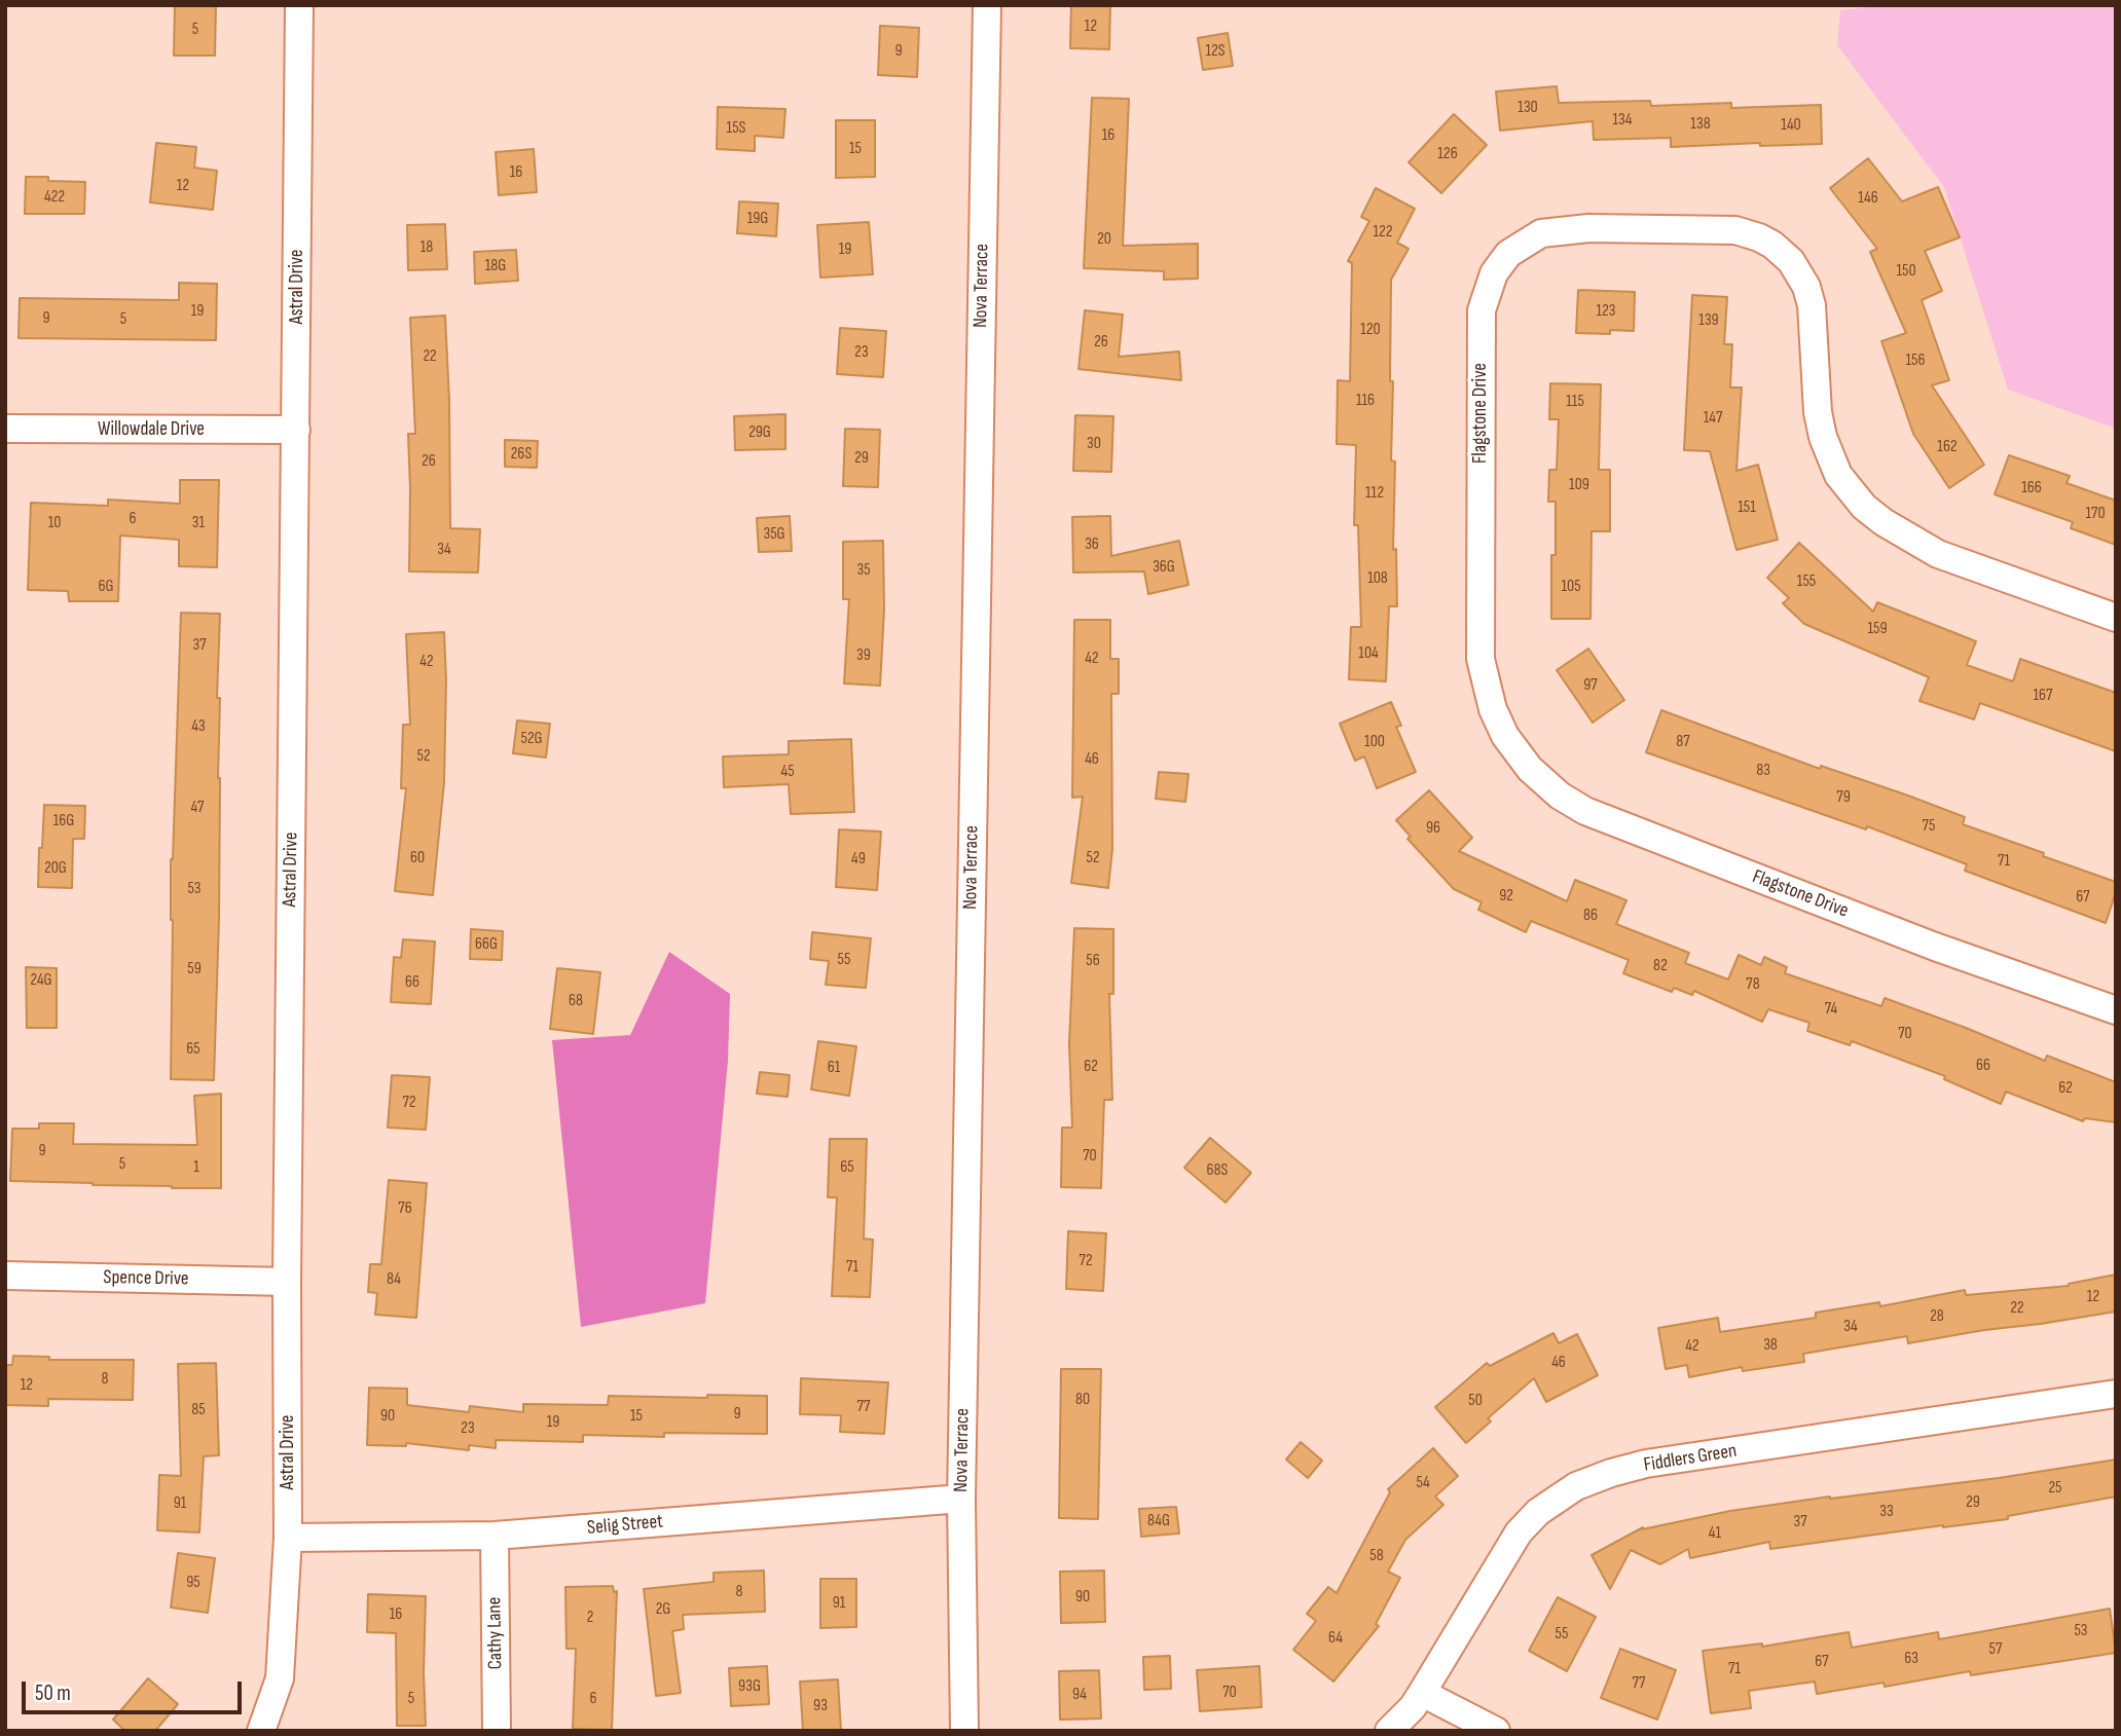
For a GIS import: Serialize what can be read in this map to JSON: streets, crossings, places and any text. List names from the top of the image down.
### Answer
{
  "streets": {
    "street": [
      "Nova Terrace",
      "Astral Drive",
      "Flagstone Drive",
      "Willowdale Drive",
      "Spence Drive",
      "Fiddlers Green",
      "Selig Street",
      "Cathy Lane"
    ]
  },
  "crossings": [
    ["Nova Terrace", "Selig Street"],
    ["Astral Drive", "Willowdale Drive"],
    ["Astral Drive", "Spence Drive"],
    ["Astral Drive", "Selig Street"],
    ["Selig Street", "Cathy Lane"]
  ],
  "house_numbers": [
    "12",
    "5",
    "9",
    "12S",
    "130",
    "134",
    "138",
    "140",
    "15S",
    "16",
    "15",
    "126",
    "16",
    "12",
    "422",
    "146",
    "19G",
    "122",
    "20",
    "18",
    "19",
    "18G",
    "150",
    "19",
    "123",
    "9",
    "5",
    "139",
    "120",
    "26",
    "23",
    "22",
    "156",
    "116",
    "115",
    "147",
    "29G",
    "30",
    "162",
    "26S",
    "29",
    "26",
    "109",
    "166",
    "112",
    "151",
    "170",
    "6",
    "10",
    "31",
    "35G",
    "36",
    "34",
    "36G",
    "35",
    "108",
    "155",
    "6G",
    "105",
    "159",
    "37",
    "104",
    "39",
    "42",
    "42",
    "97",
    "167",
    "43",
    "52G",
    "100",
    "87",
    "52",
    "46",
    "83",
    "45",
    "79",
    "47",
    "16G",
    "75",
    "96",
    "60",
    "52",
    "49",
    "71",
    "20G",
    "53",
    "92",
    "67",
    "86",
    "66G",
    "55",
    "56",
    "82",
    "59",
    "24G",
    "66",
    "78",
    "68",
    "74",
    "70",
    "65",
    "66",
    "62",
    "61",
    "62",
    "72",
    "9",
    "70",
    "5",
    "1",
    "65",
    "68S",
    "76",
    "72",
    "71",
    "84",
    "12",
    "22",
    "28",
    "34",
    "38",
    "42",
    "46",
    "8",
    "12",
    "80",
    "50",
    "77",
    "85",
    "9",
    "90",
    "15",
    "19",
    "23",
    "54",
    "25",
    "29",
    "91",
    "33",
    "84G",
    "37",
    "41",
    "58",
    "95",
    "8",
    "90",
    "91",
    "2G",
    "16",
    "2",
    "53",
    "55",
    "64",
    "57",
    "63",
    "67",
    "71",
    "77",
    "93G",
    "70",
    "94",
    "5",
    "6",
    "93"
  ],
  "scale_bar": "50 m"
}
